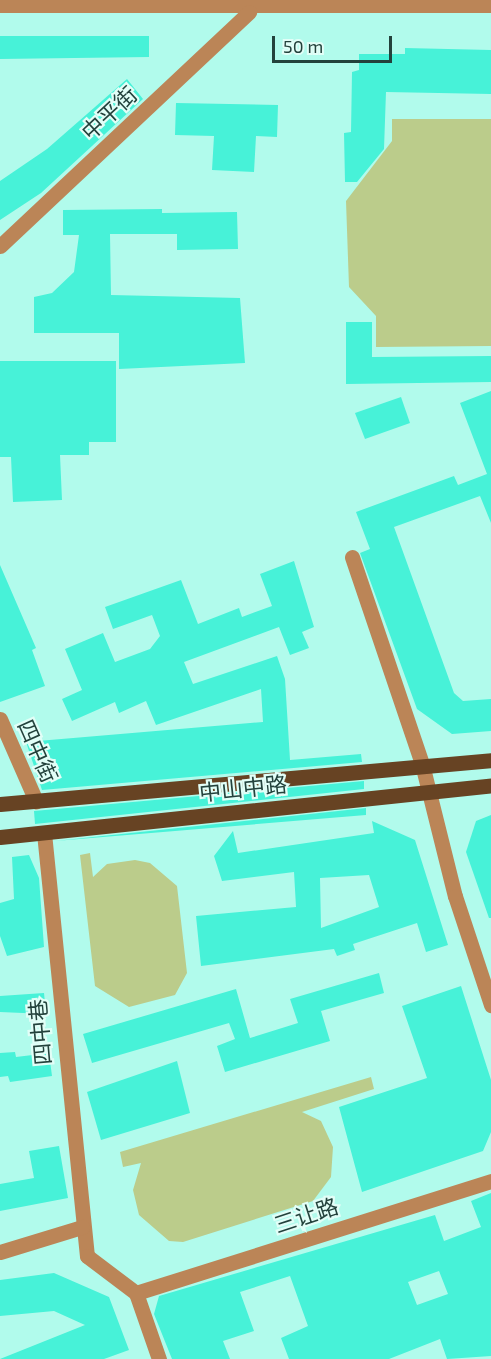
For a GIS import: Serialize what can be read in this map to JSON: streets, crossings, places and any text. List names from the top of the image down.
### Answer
{
  "streets": {
    "main road": ["中山中路"],
    "street": [
      "中平街",
      "四中街",
      "四中巷",
      "三让路"
    ]
  },
  "crossings": [
    ["四中街", "中山中路"],
    ["中山中路", "四中巷"],
    ["四中巷", "三让路"]
  ],
  "scale_bar": "50 m"
}
